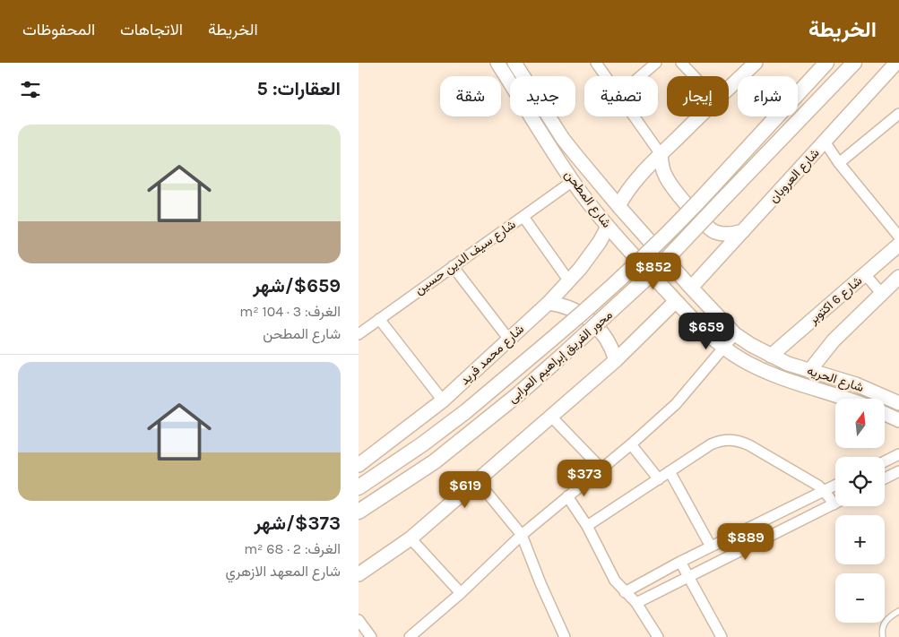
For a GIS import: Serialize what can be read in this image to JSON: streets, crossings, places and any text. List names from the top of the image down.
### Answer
{
  "streets": {
    "main road": ["محور الفريق إبراهيم العرابى"],
    "street": [
      "شارع العروبان",
      "شارع المطحن",
      "شارع سيف الدين حسين",
      "شارع 6 اكتوبر",
      "شارع محمد فريد",
      "شارع الحريه"
    ]
  },
  "crossings": [
    ["شارع العروبان", "شارع المطحن"],
    ["شارع المطحن", "شارع سيف الدين حسين"],
    ["شارع المطحن", "شارع 6 اكتوبر"],
    ["شارع المطحن", "شارع محمد فريد"],
    ["شارع المطحن", "شارع الحريه"],
    ["شارع 6 اكتوبر", "شارع الحريه"]
  ],
  "north": "top",
  "page": {
    "header": "الخريطة",
    "nav": ["الخريطة", "الاتجاهات", "المحفوظات"],
    "heading": "العقارات: 5",
    "chip": [
      "شراء",
      "إيجار",
      "تصفية",
      "جديد",
      "شقة"
    ],
    "list": [
      {
        "name": "$659/شهر",
        "note": "الغرف: 3 · 104 m² · شارع المطحن"
      },
      {
        "name": "$373/شهر",
        "note": "الغرف: 2 · 68 m² · شارع المعهد الازهري"
      }
    ],
    "price": [
      "$852",
      "$659",
      "$373",
      "$619",
      "$889"
    ],
    "map_buttons": ["+", "−"]
  }
}
